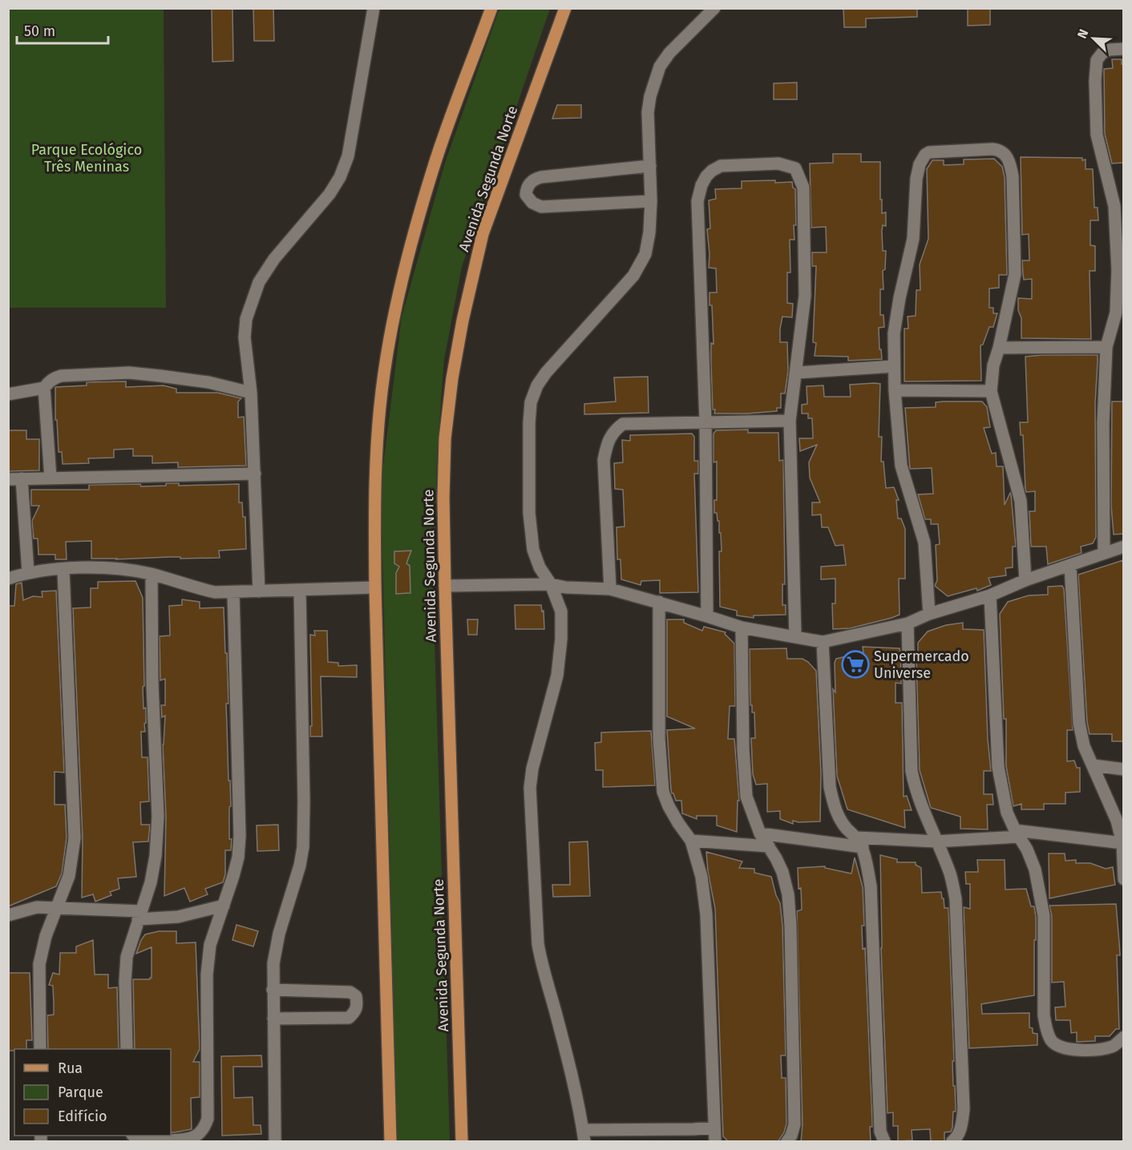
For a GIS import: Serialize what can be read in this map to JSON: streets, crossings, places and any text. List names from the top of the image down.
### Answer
{
  "streets": {
    "main road": ["Avenida Segunda Norte"]
  },
  "parks": ["Parque Ecológico Três Meninas"],
  "places": {
    "supermarket": ["Supermercado Universe"]
  },
  "legend": ["Rua", "Parque", "Edifício"],
  "scale_bar": "50 m",
  "north": "top left"
}
